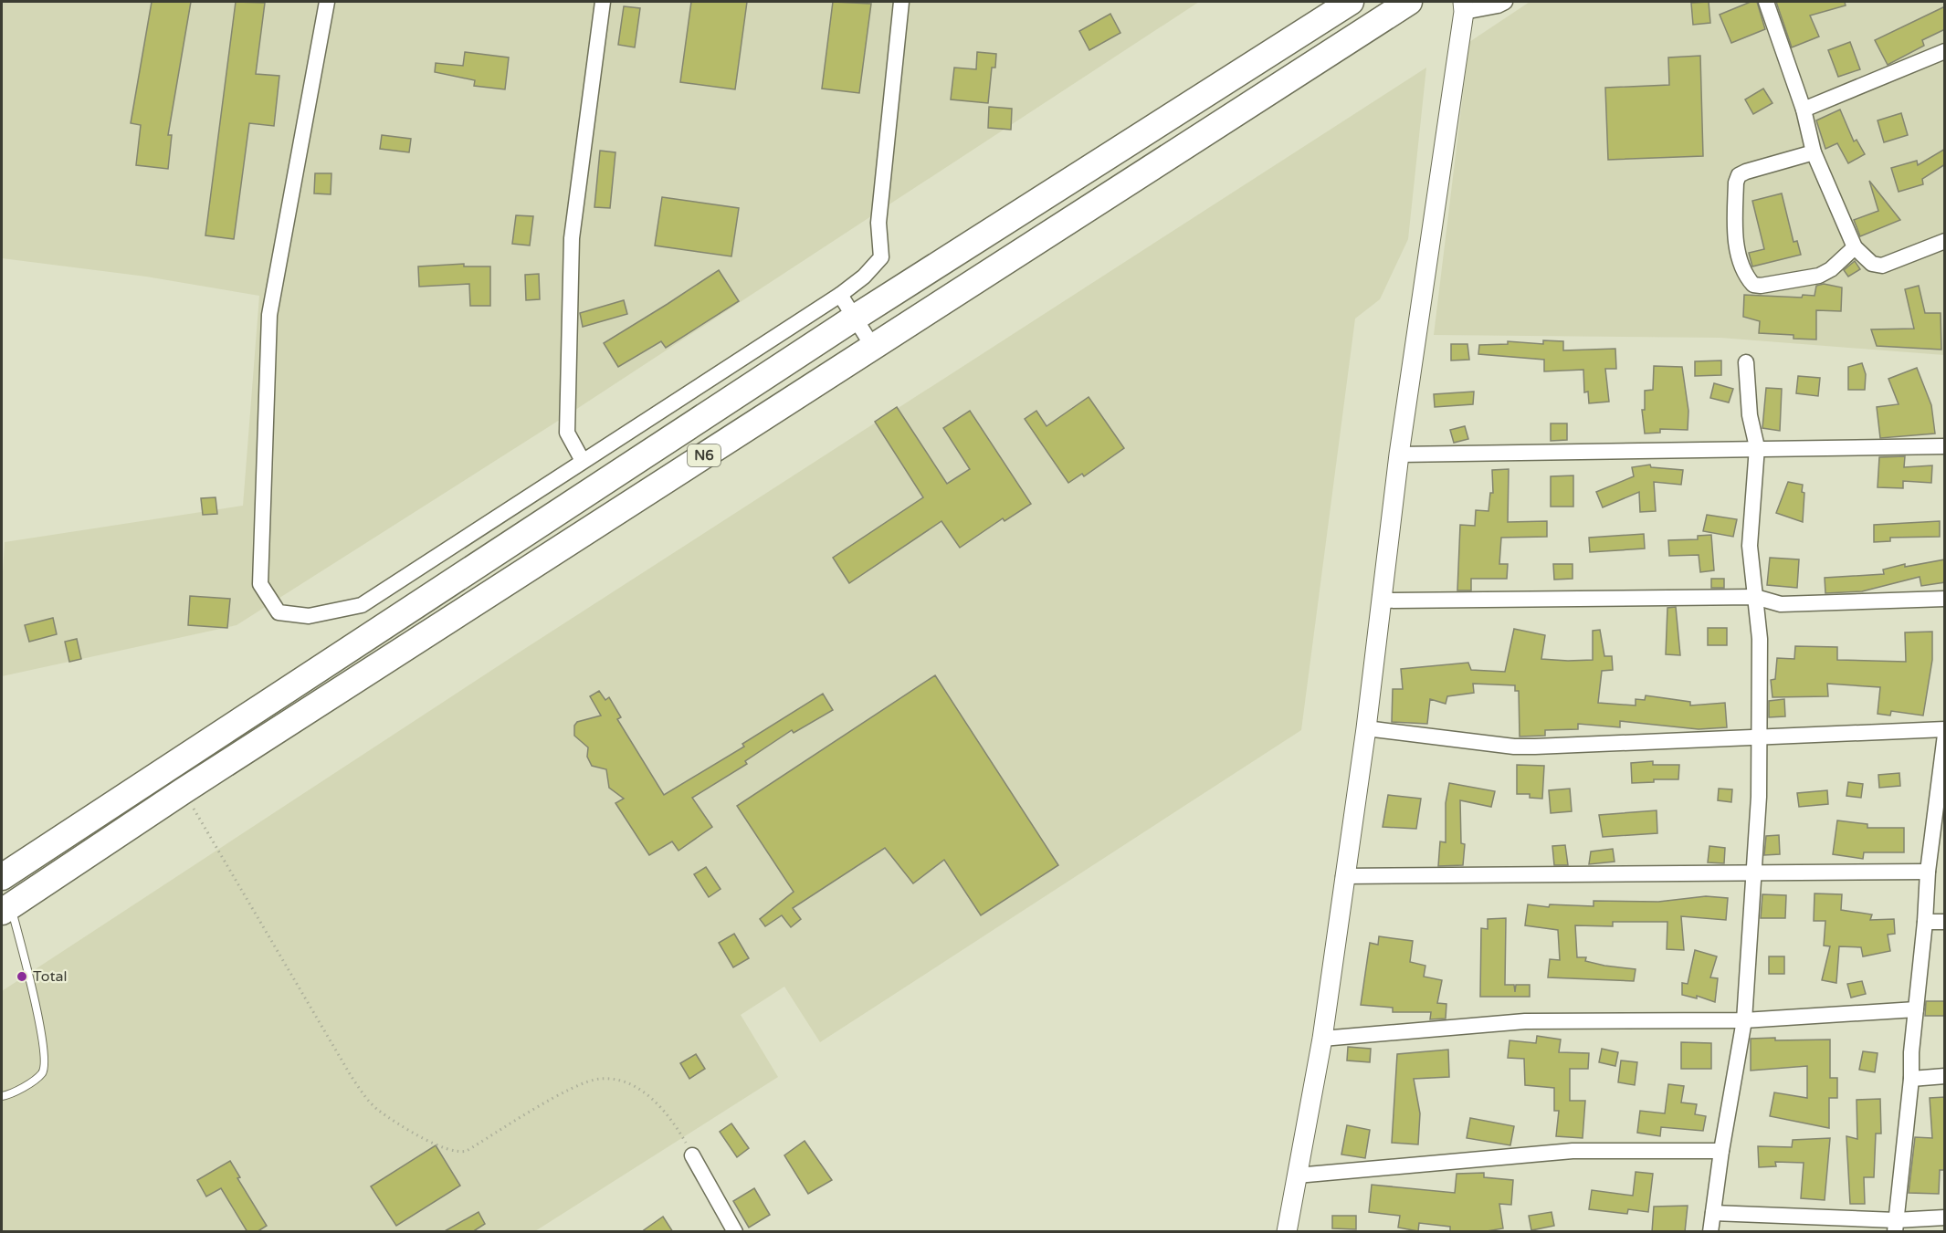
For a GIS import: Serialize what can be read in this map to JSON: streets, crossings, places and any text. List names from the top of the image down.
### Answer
{
  "streets": {
    "highway": ["N6"]
  },
  "places": ["Total"]
}
